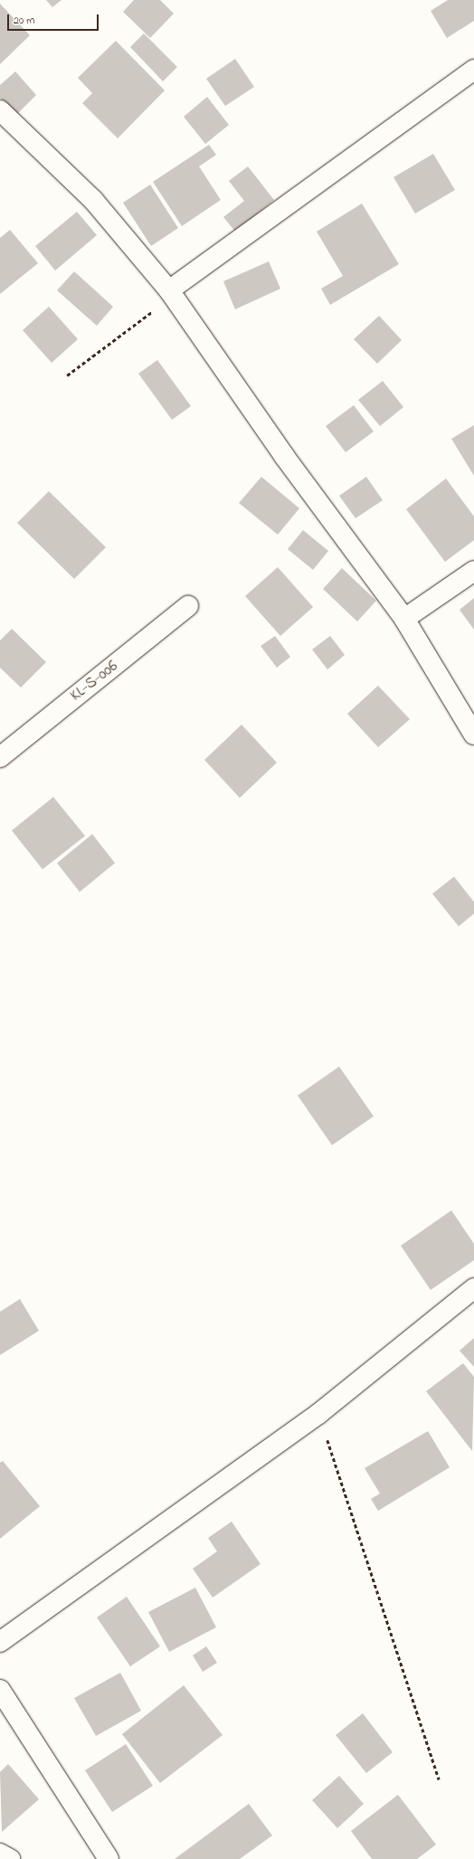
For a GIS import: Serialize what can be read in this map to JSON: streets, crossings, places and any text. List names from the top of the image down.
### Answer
{
  "streets": {
    "street": ["KL-S-006"]
  },
  "scale_bar": "20 m"
}
